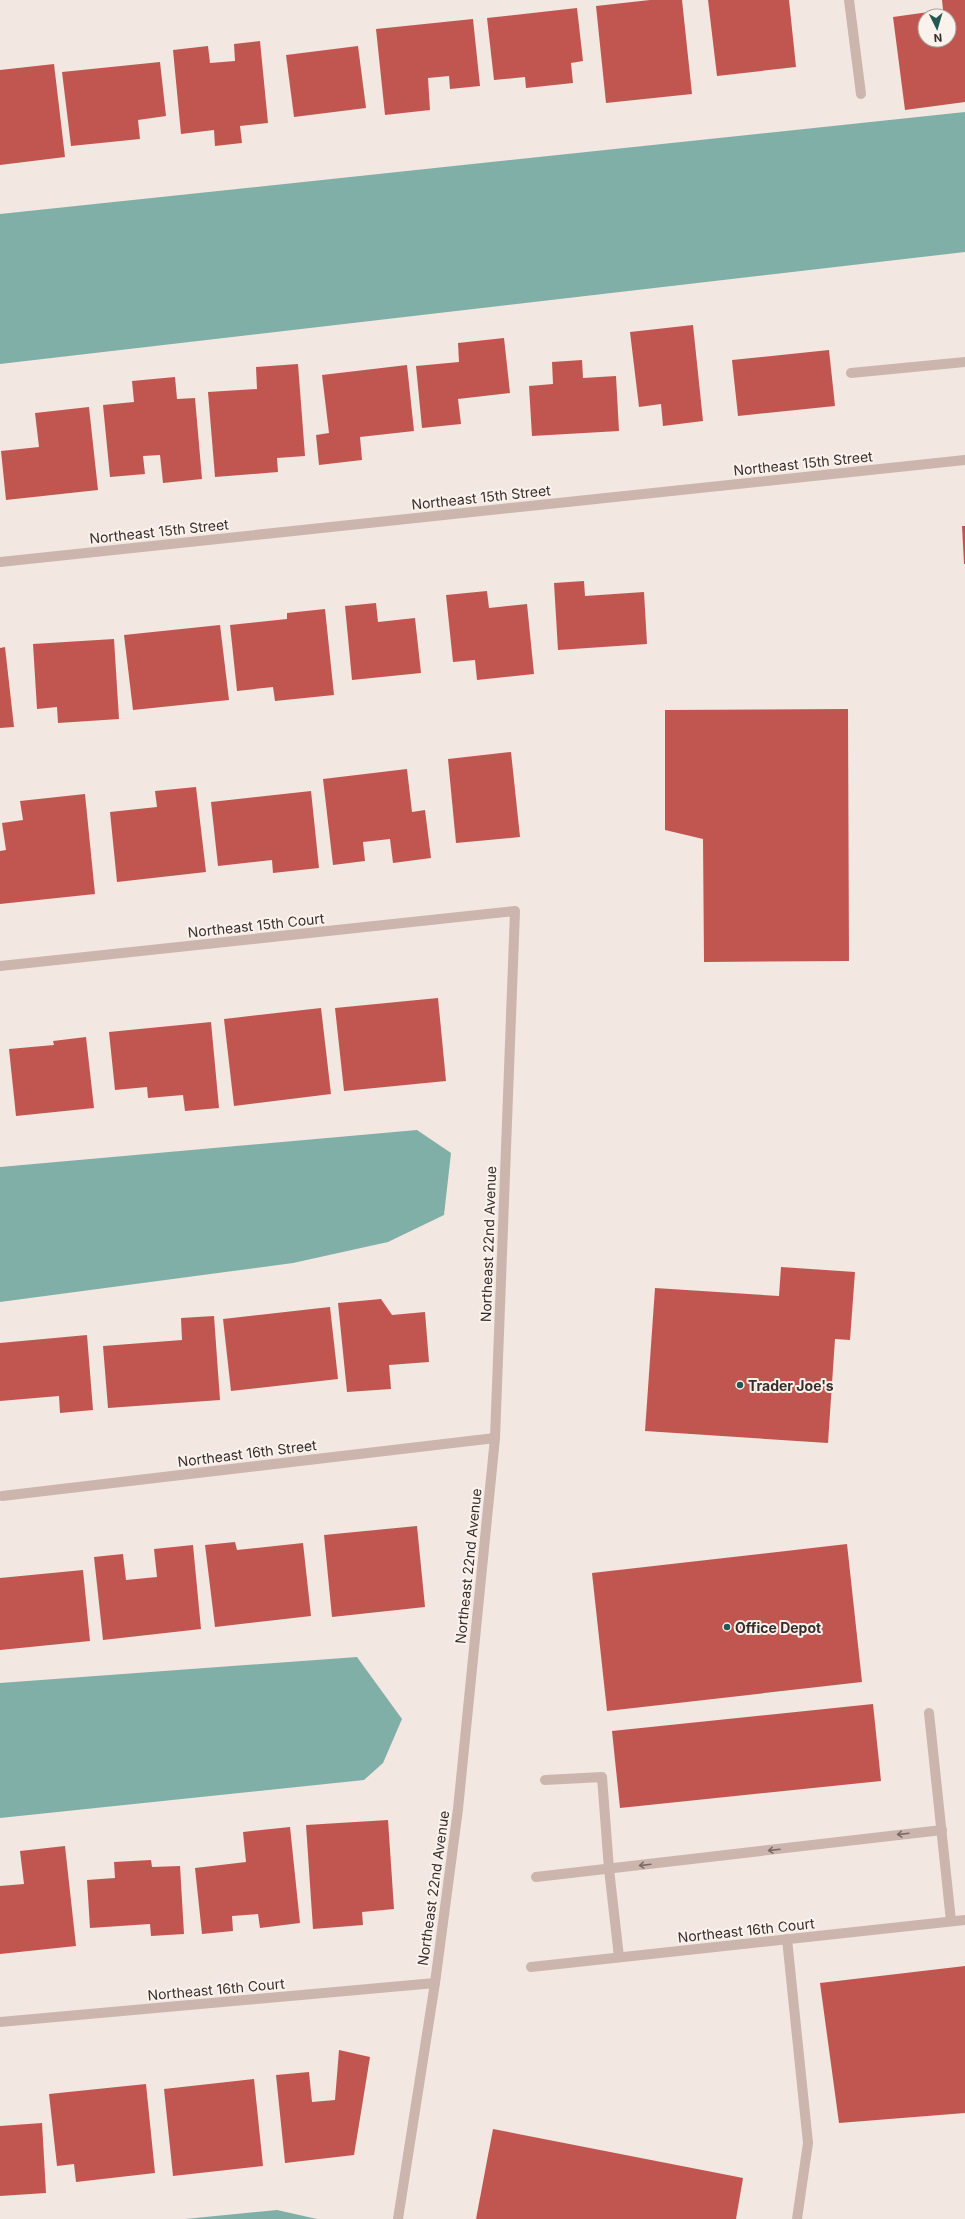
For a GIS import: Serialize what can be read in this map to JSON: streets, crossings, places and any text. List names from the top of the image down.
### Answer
{
  "streets": {
    "street": [
      "Northeast 15th Street",
      "Northeast 15th Court",
      "Northeast 22nd Avenue",
      "Northeast 16th Street",
      "Northeast 16th Court"
    ]
  },
  "crossings": [
    ["Northeast 15th Court", "Northeast 22nd Avenue"],
    ["Northeast 22nd Avenue", "Northeast 16th Street"],
    ["Northeast 22nd Avenue", "Northeast 16th Court"]
  ],
  "places": ["Trader Joe's", "Office Depot"],
  "north": "bottom"
}
